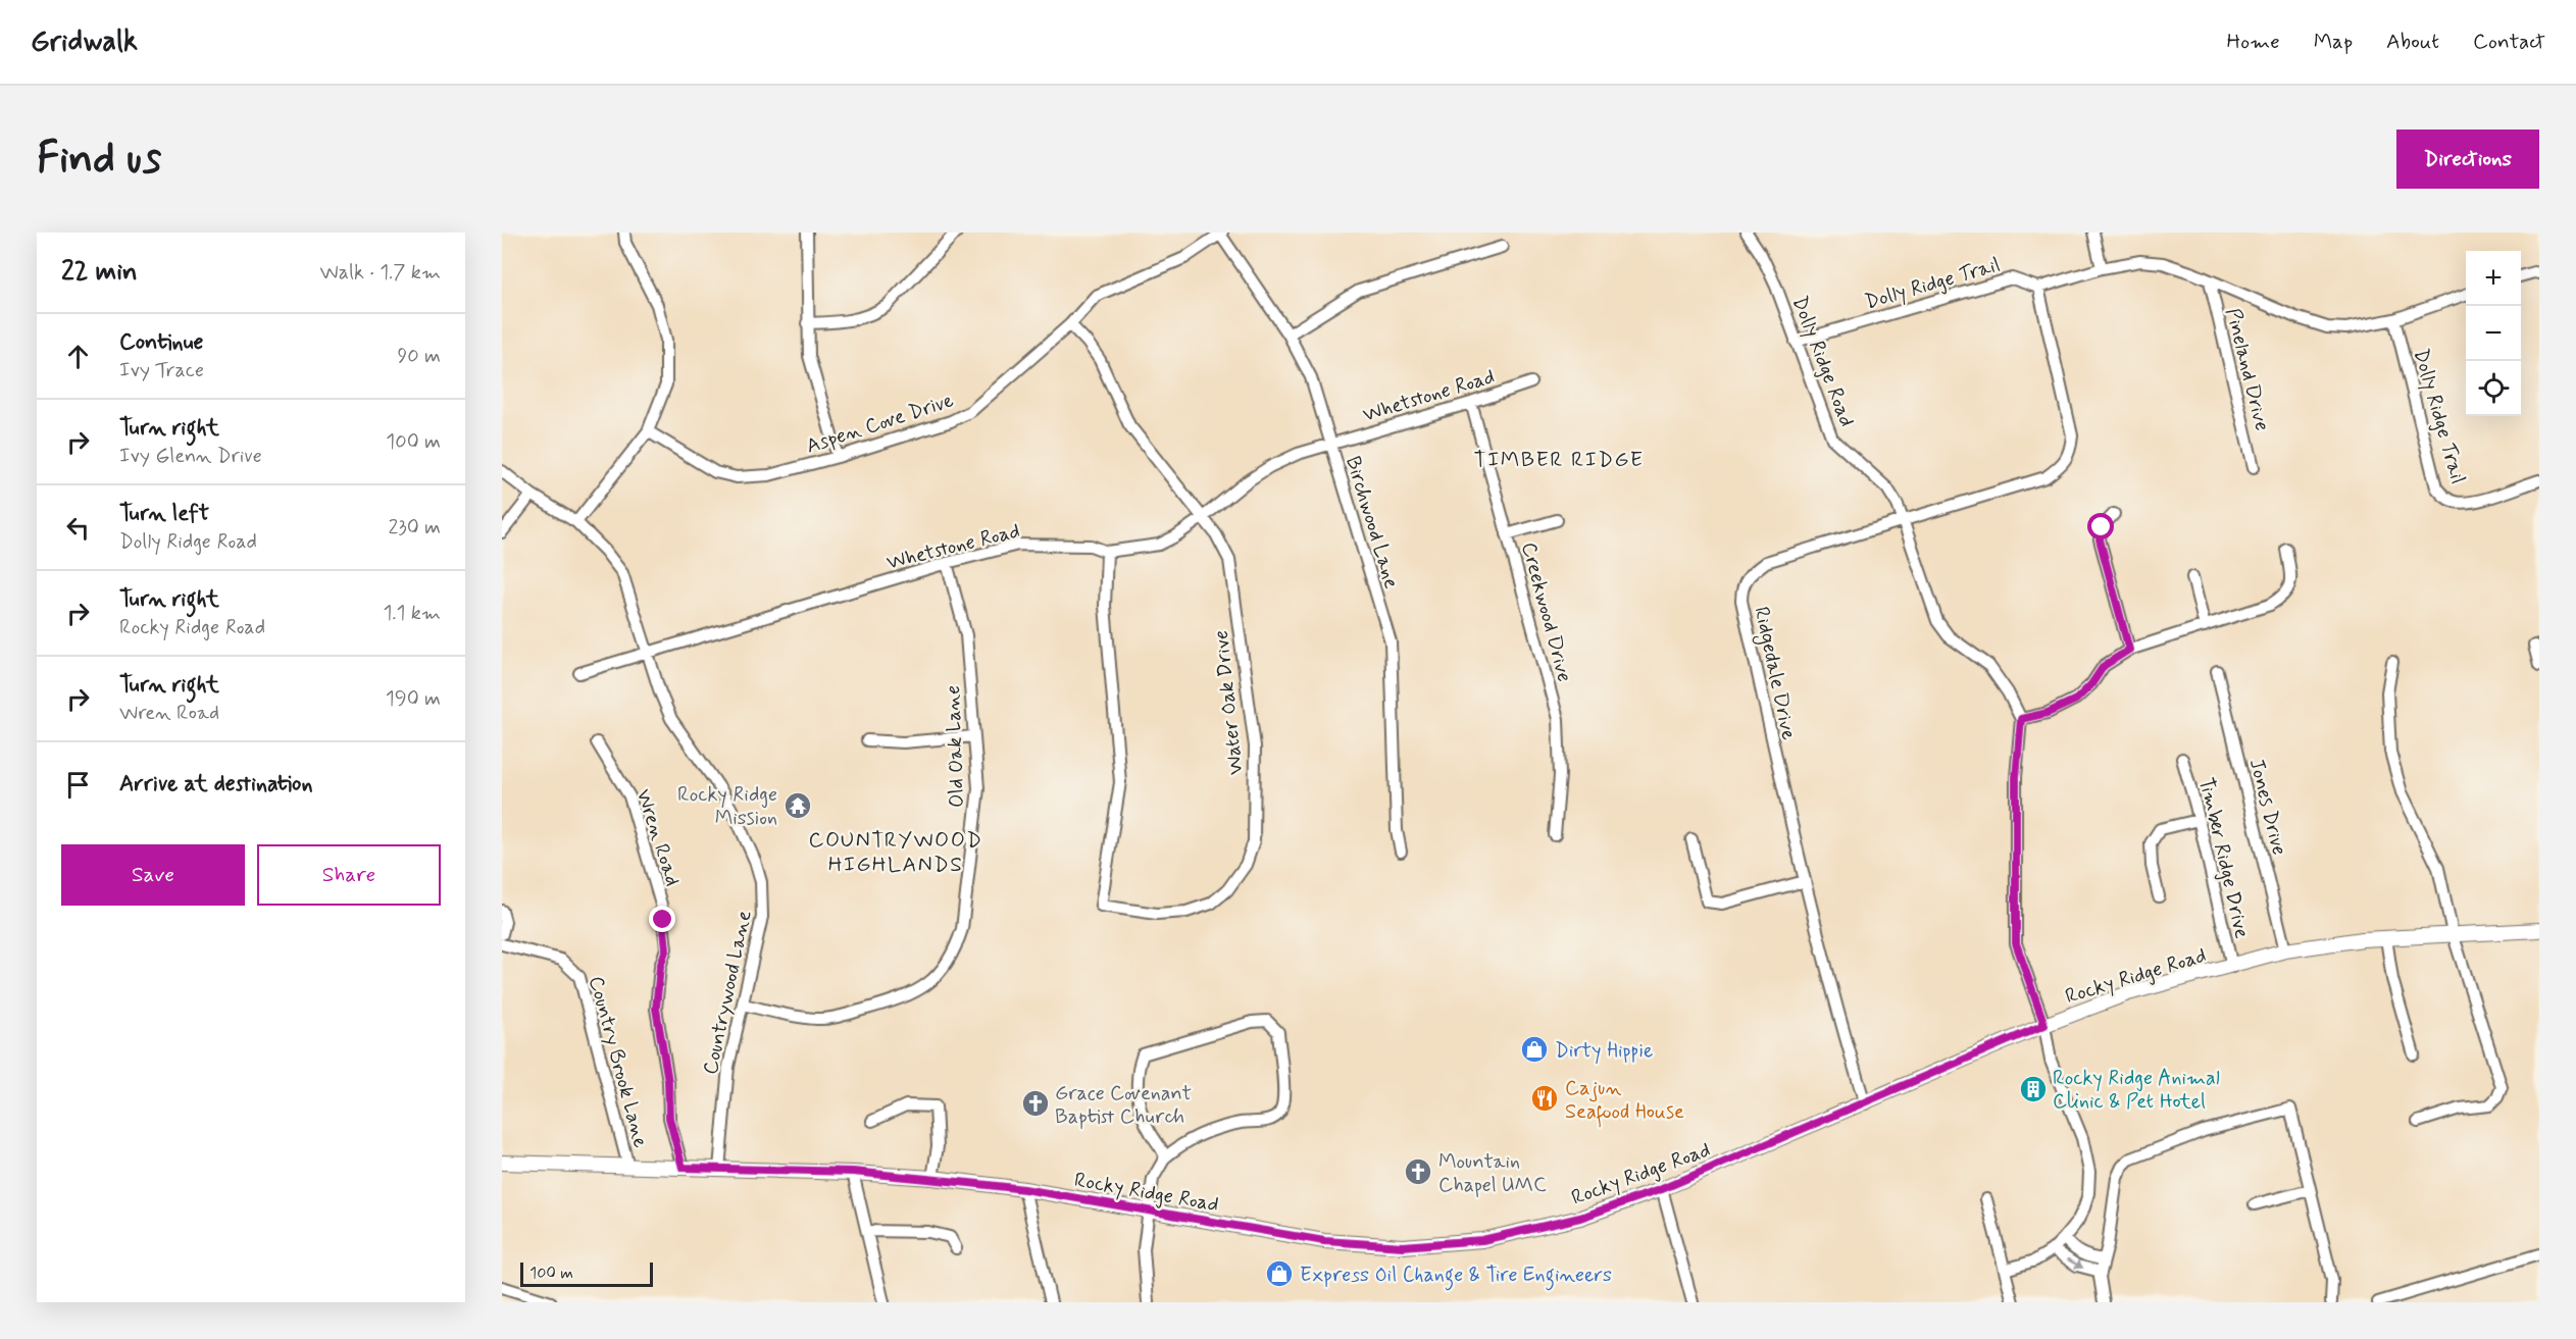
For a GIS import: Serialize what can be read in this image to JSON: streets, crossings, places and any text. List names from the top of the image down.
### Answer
{
  "streets": {
    "main road": ["Rocky Ridge Road"],
    "street": [
      "Dolly Ridge Trail",
      "Dolly Ridge Road",
      "Pineland Drive",
      "Whetstone Road",
      "Aspen Cove Drive",
      "Birchwood Lane",
      "Creekwood Drive",
      "Ridgedale Drive",
      "Water Oak Drive",
      "Old Oak Lane",
      "Jones Drive",
      "Wren Road",
      "Timber Ridge Drive",
      "Countrywood Lane",
      "Country Brook Lane"
    ]
  },
  "crossings": [
    ["Dolly Ridge Trail", "Dolly Ridge Road"],
    ["Dolly Ridge Trail", "Ridgedale Drive"],
    ["Dolly Ridge Road", "Ridgedale Drive"],
    ["Whetstone Road", "Birchwood Lane"],
    ["Whetstone Road", "Creekwood Drive"],
    ["Whetstone Road", "Water Oak Drive"],
    ["Whetstone Road", "Old Oak Lane"],
    ["Whetstone Road", "Countrywood Lane"],
    ["Aspen Cove Drive", "Birchwood Lane"],
    ["Aspen Cove Drive", "Water Oak Drive"],
    ["Ridgedale Drive", "Rocky Ridge Road"],
    ["Old Oak Lane", "Countrywood Lane"],
    ["Jones Drive", "Rocky Ridge Road"],
    ["Wren Road", "Rocky Ridge Road"],
    ["Timber Ridge Drive", "Rocky Ridge Road"],
    ["Rocky Ridge Road", "Countrywood Lane"],
    ["Rocky Ridge Road", "Country Brook Lane"]
  ],
  "districts": ["TIMBER RIDGE", "COUNTRYWOOD HIGHLANDS"],
  "places": {
    "temple": ["Rocky Ridge Mission"],
    "shop": ["Dirty Hippie", "Express Oil Change & Tire Engineers"],
    "building": ["Rocky Ridge Animal Clinic & Pet Hotel"],
    "restaurant": ["Cajun Seafood House"],
    "church": ["Grace Covenant Baptist Church", "Mountain Chapel UMC"]
  },
  "scale_bar": "100 m",
  "page": {
    "header": "Gridwalk",
    "nav": [
      "Home",
      "Map",
      "About",
      "Contact"
    ],
    "buttons": [
      "Directions",
      ["Save", "Share"]
    ],
    "title": "Find us",
    "heading": ["22 min", "Walk · 1.7 km"],
    "map_buttons": ["+", "−"],
    "list": [
      ["Continue", "Ivy Trace", "90 m"],
      ["Turn right", "Ivy Glenn Drive", "100 m"],
      ["Turn left", "Dolly Ridge Road", "230 m"],
      ["Turn right", "Rocky Ridge Road", "1.1 km"],
      ["Turn right", "Wren Road", "190 m"],
      "Arrive at destination"
    ],
    "scale": "100 m"
  }
}
